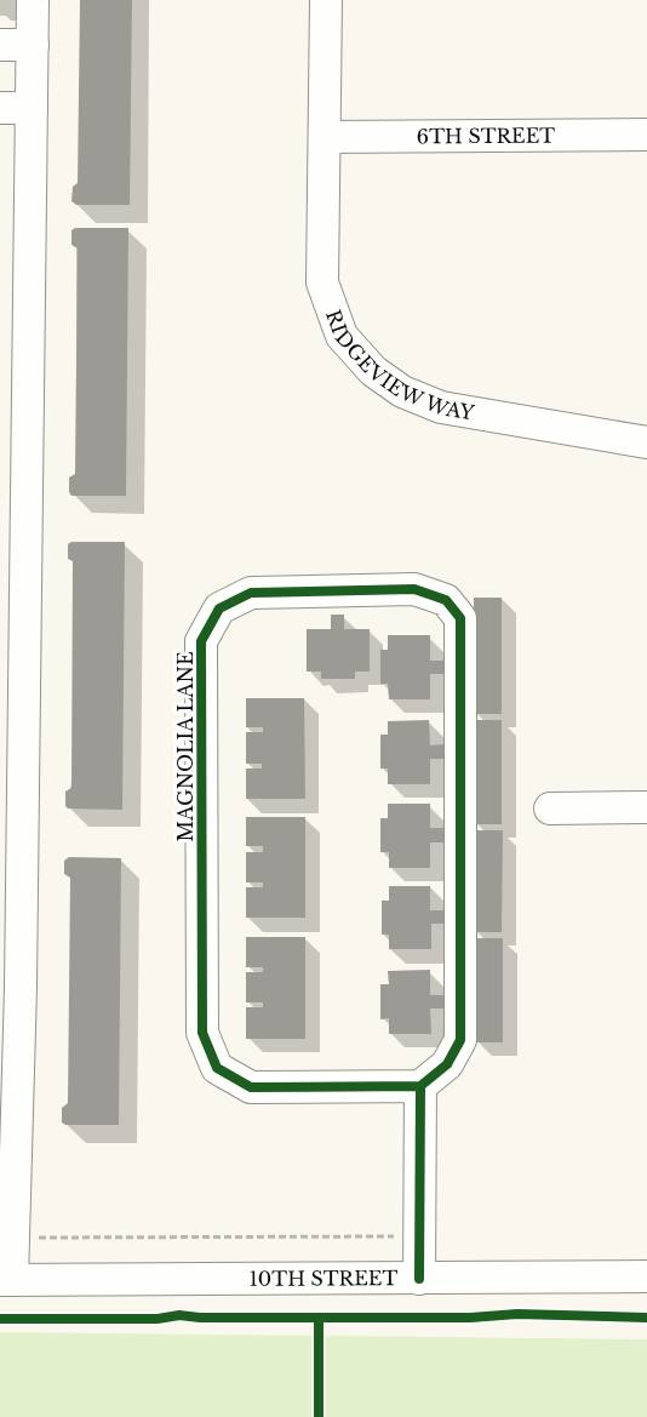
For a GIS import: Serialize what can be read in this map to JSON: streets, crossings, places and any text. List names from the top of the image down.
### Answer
{
  "streets": {
    "street": [
      "6TH STREET",
      "RIDGEVIEW WAY",
      "MAGNOLIA LANE",
      "10TH STREET"
    ]
  },
  "crossings": [
    ["6TH STREET", "RIDGEVIEW WAY"]
  ]
}
